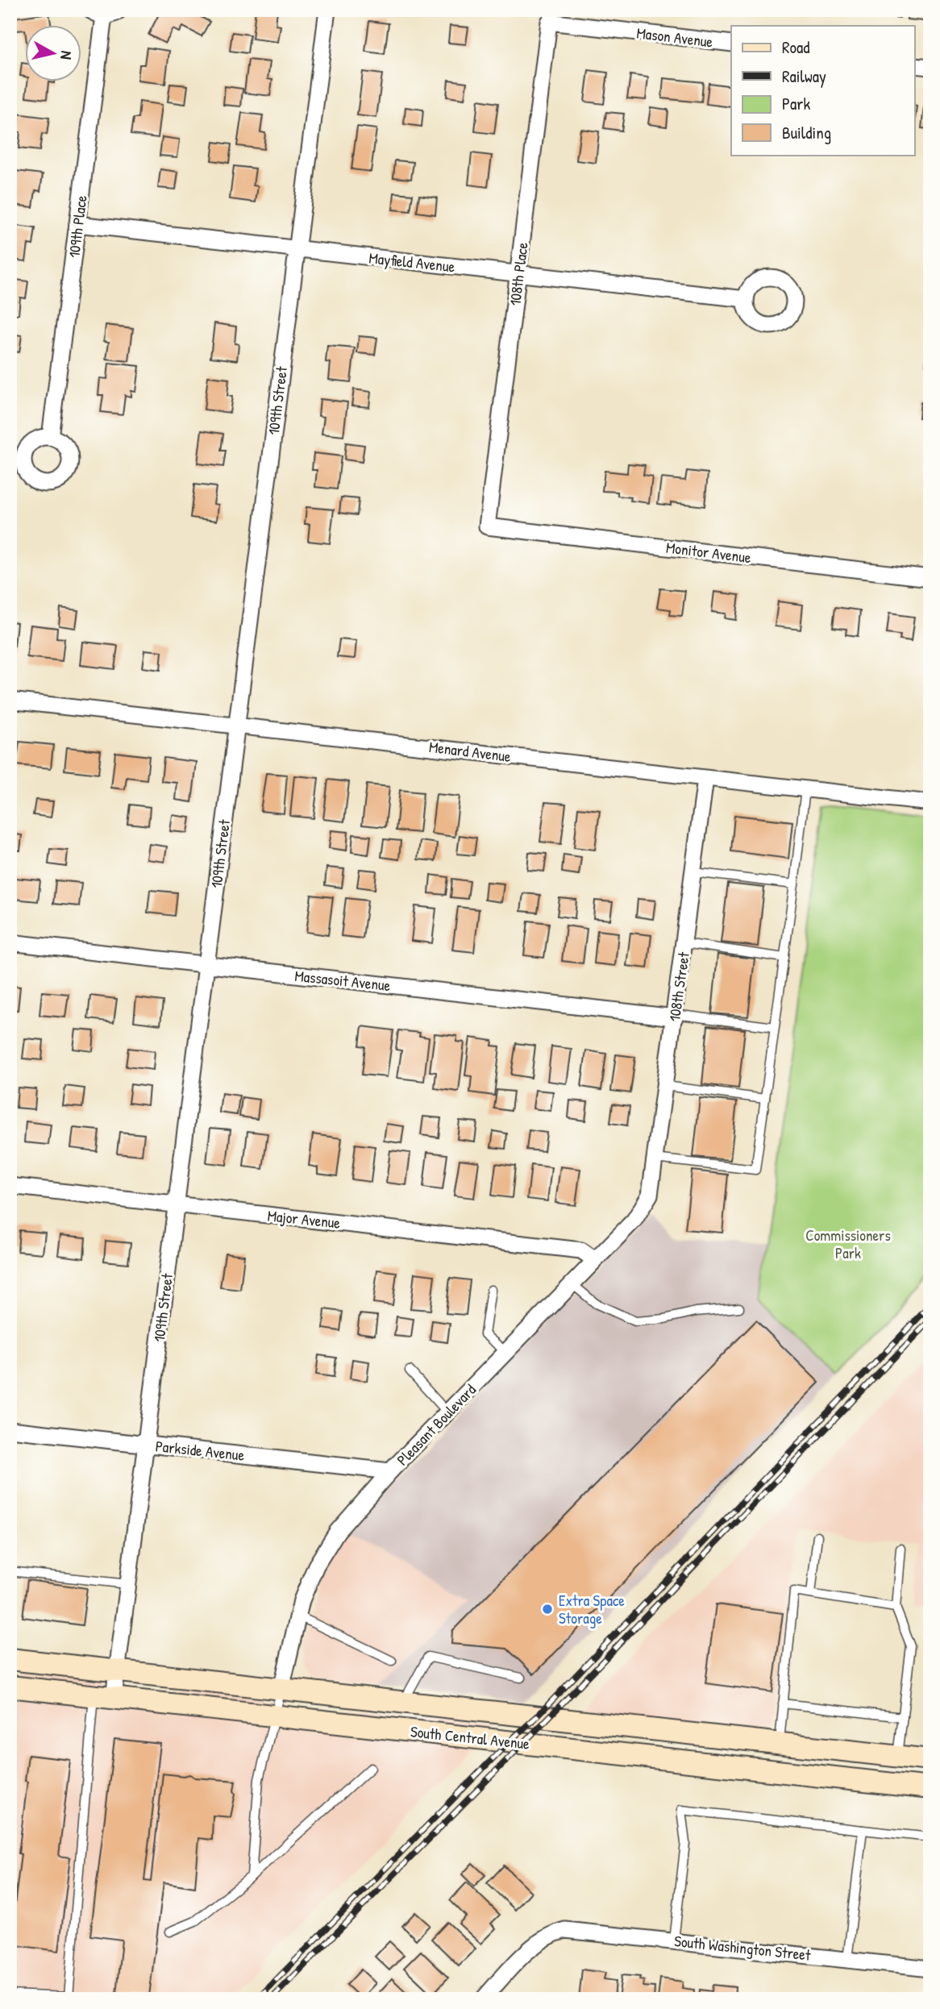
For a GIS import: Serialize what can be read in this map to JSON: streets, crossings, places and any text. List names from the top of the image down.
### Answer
{
  "streets": {
    "street": [
      "Mason Avenue",
      "109th Place",
      "Mayfield Avenue",
      "108th Place",
      "109th Street",
      "Monitor Avenue",
      "Menard Avenue",
      "Massasoit Avenue",
      "108th Street",
      "Major Avenue",
      "Pleasant Boulevard",
      "Parkside Avenue",
      "South Central Avenue",
      "South Washington Street"
    ]
  },
  "crossings": [
    ["Mason Avenue", "108th Place"],
    ["109th Place", "Mayfield Avenue"],
    ["Mayfield Avenue", "108th Place"],
    ["Mayfield Avenue", "109th Street"],
    ["108th Place", "Monitor Avenue"],
    ["109th Street", "Menard Avenue"],
    ["109th Street", "Massasoit Avenue"],
    ["109th Street", "Major Avenue"],
    ["109th Street", "Parkside Avenue"],
    ["109th Street", "South Central Avenue"],
    ["Menard Avenue", "108th Street"],
    ["Massasoit Avenue", "108th Street"],
    ["108th Street", "Pleasant Boulevard"],
    ["Major Avenue", "Pleasant Boulevard"],
    ["Pleasant Boulevard", "Parkside Avenue"],
    ["Pleasant Boulevard", "South Central Avenue"]
  ],
  "parks": ["Commissioners Park"],
  "places": ["Extra Space Storage"],
  "legend": [
    "Road",
    "Railway",
    "Park",
    "Building"
  ],
  "north": "right"
}
